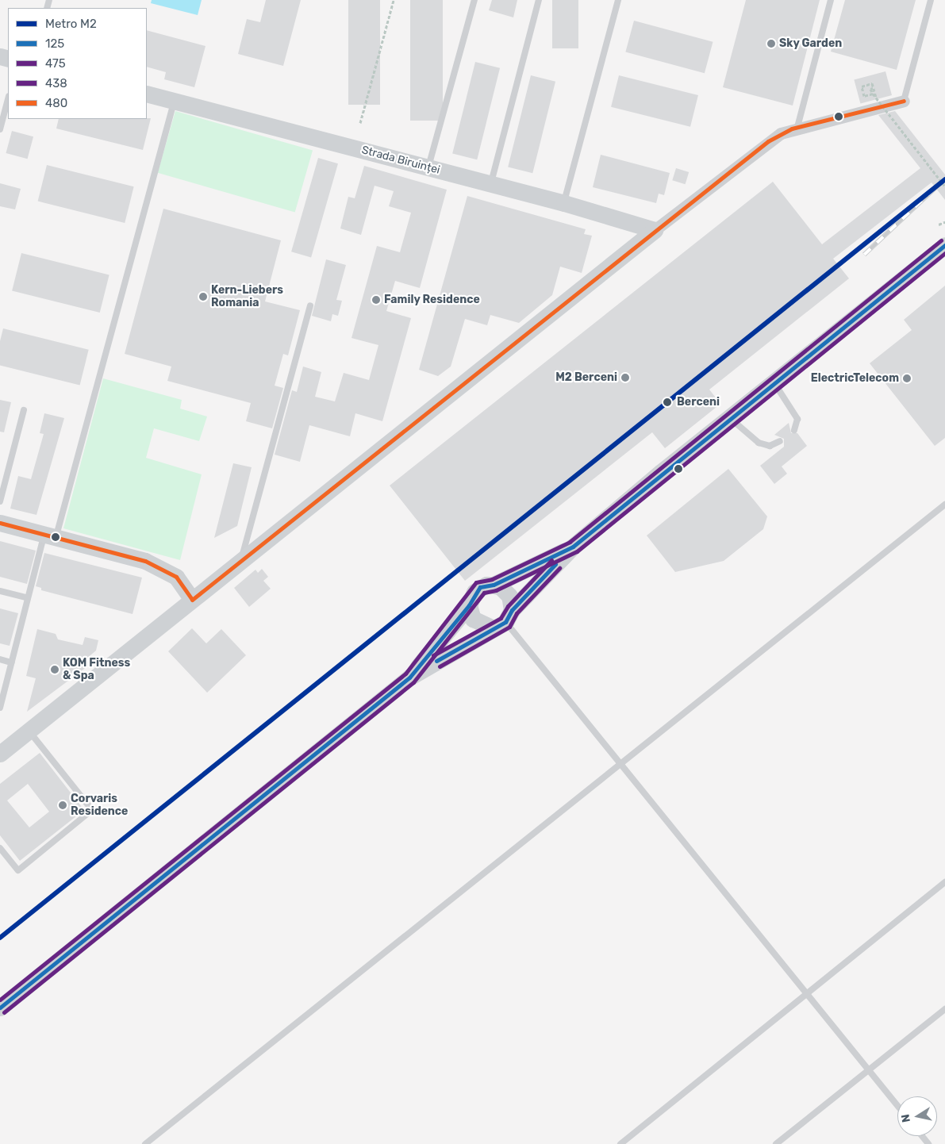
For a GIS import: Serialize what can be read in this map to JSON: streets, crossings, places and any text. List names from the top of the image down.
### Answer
{
  "streets": {
    "street": ["Strada Biruinței"]
  },
  "places": [
    "Sky Garden",
    "Kern-Liebers Romania",
    "Family Residence",
    "M2 Berceni",
    "ElectricTelecom",
    "Berceni",
    "KOM Fitness & Spa",
    "Corvaris Residence"
  ],
  "lines": [
    "transit line 480",
    "metro line M2",
    "transit line 438",
    "transit line 125",
    "transit line 475"
  ],
  "legend": [
    "Metro M2",
    "125",
    "475",
    "438",
    "480"
  ],
  "north": "left"
}
